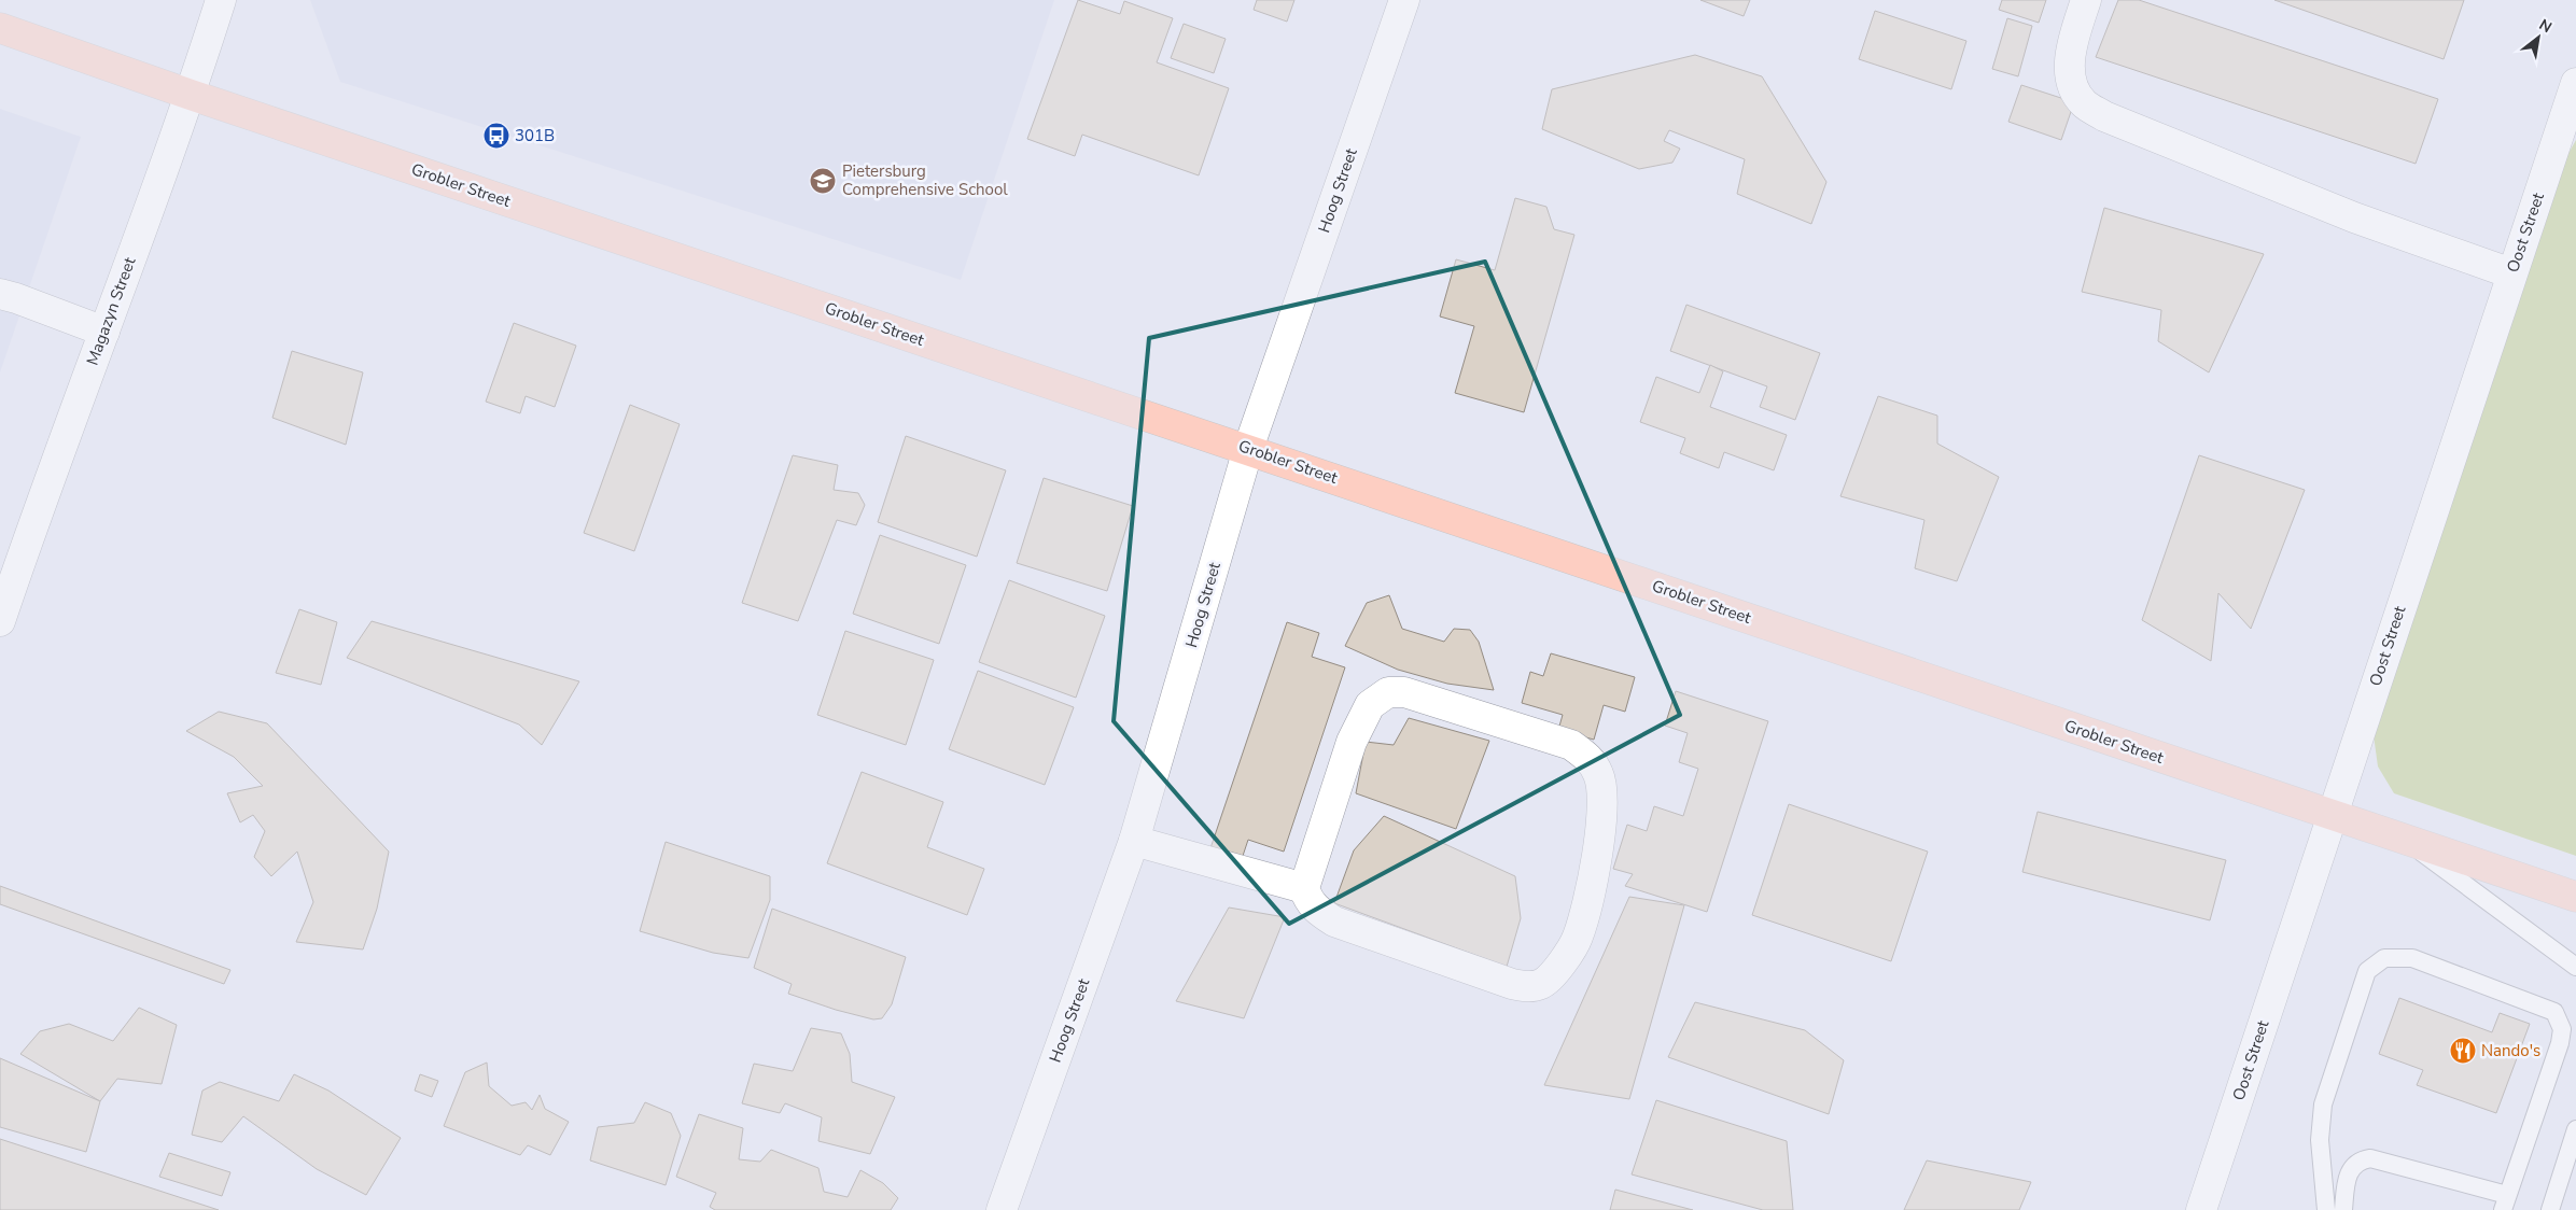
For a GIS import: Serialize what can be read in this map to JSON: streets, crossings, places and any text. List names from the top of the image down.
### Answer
{
  "streets": {
    "main road": ["Grobler Street"],
    "street": ["Hoog Street", "Oost Street", "Magazyn Street"]
  },
  "crossings": [
    ["Grobler Street", "Hoog Street"],
    ["Grobler Street", "Oost Street"],
    ["Grobler Street", "Magazyn Street"]
  ],
  "places": {
    "bus stop": ["301B"],
    "school or university": ["Pietersburg Comprehensive School"],
    "restaurant": ["Nando's"]
  },
  "north": "top right"
}
